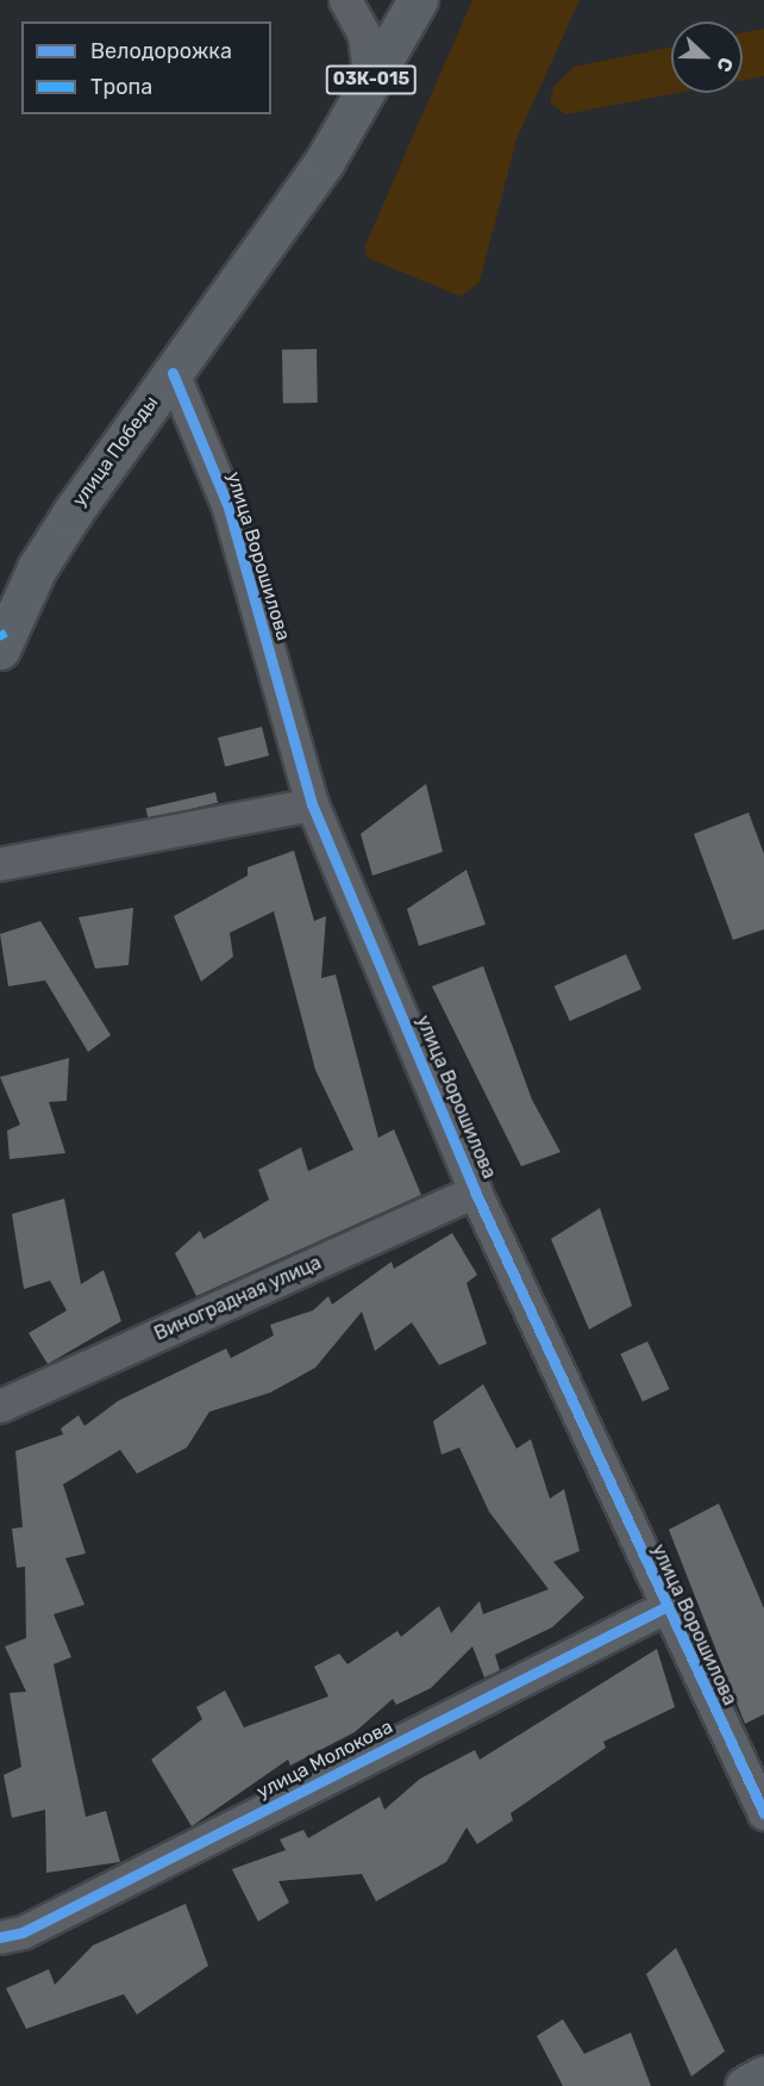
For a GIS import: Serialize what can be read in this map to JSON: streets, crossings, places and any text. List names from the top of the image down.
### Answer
{
  "streets": {
    "main road": ["03К-015", "улица Победы"],
    "street": ["улица Ворошилова", "Виноградная улица", "улица Молокова"]
  },
  "crossings": [
    ["03К-015", "улица Победы"],
    ["улица Победы", "улица Ворошилова"],
    ["улица Ворошилова", "Виноградная улица"],
    ["улица Ворошилова", "улица Молокова"]
  ],
  "legend": ["Велодорожка", "Тропа"],
  "north": "right"
}
